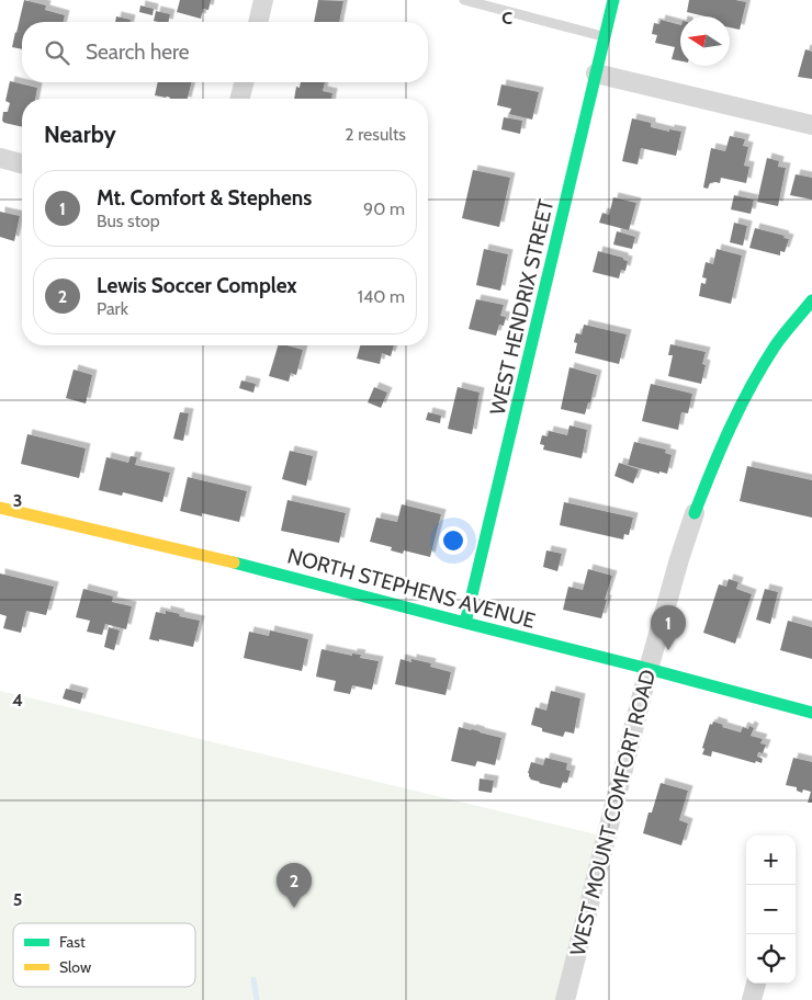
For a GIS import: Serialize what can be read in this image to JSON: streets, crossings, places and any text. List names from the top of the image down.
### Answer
{
  "streets": {
    "street": ["WEST HENDRIX STREET", "NORTH STEPHENS AVENUE", "WEST MOUNT COMFORT ROAD"]
  },
  "crossings": [
    ["WEST HENDRIX STREET", "NORTH STEPHENS AVENUE"],
    ["NORTH STEPHENS AVENUE", "WEST MOUNT COMFORT ROAD"]
  ],
  "legend": ["Fast", "Slow"],
  "north": "left",
  "page": {
    "search": "Search here",
    "heading": ["Nearby", "2 results"],
    "list": [
      {
        "mark": "1",
        "name": "Mt. Comfort & Stephens",
        "note": "Bus stop",
        "value": "90 m"
      },
      {
        "mark": "2",
        "name": "Lewis Soccer Complex",
        "note": "Park",
        "value": "140 m"
      }
    ],
    "pins": ["1", "2"],
    "map_buttons": ["+", "−"]
  },
  "grid": {
    "columns": ["C"],
    "rows": ["3", "4", "5"]
  }
}
